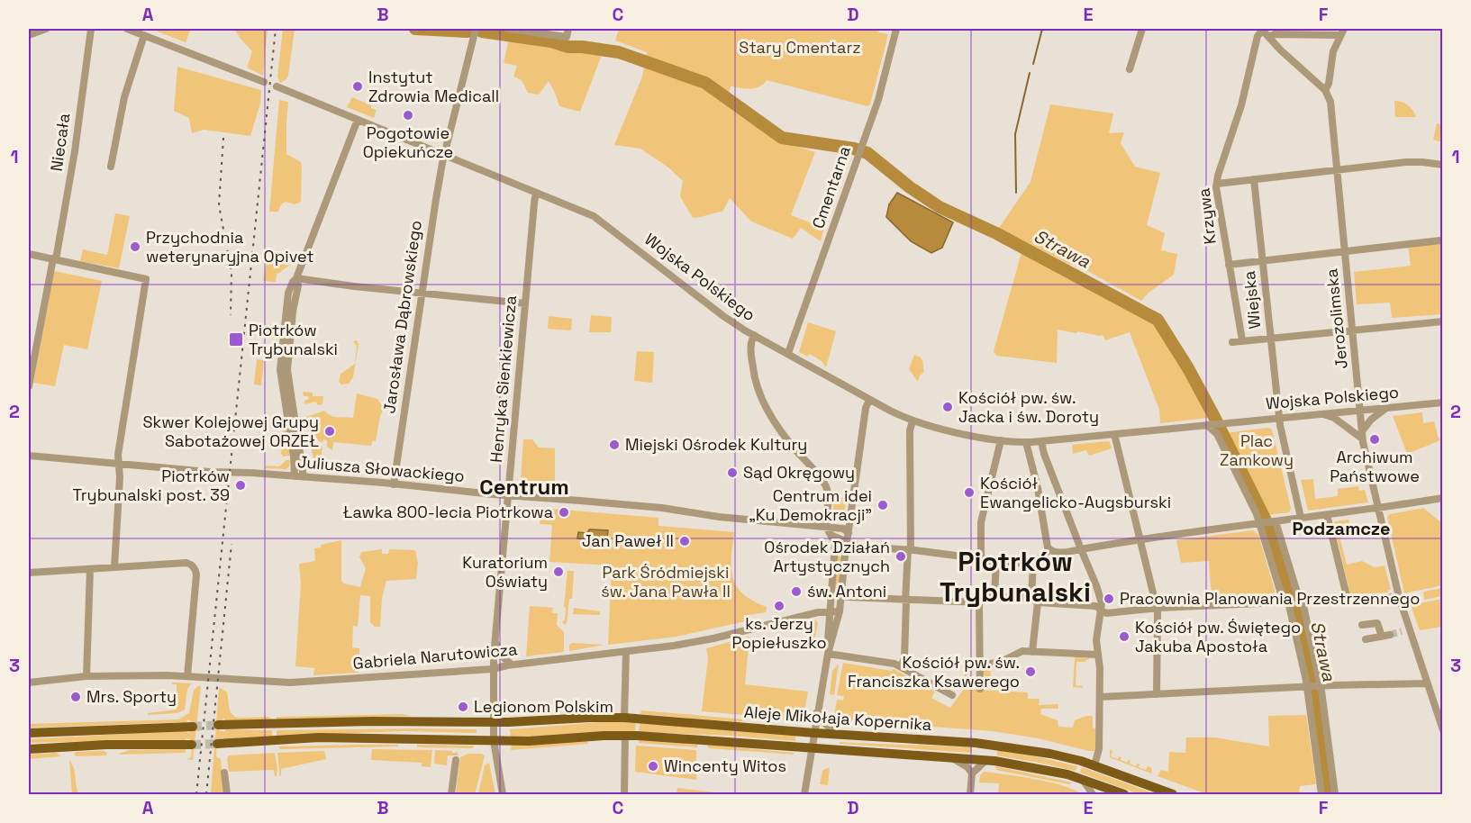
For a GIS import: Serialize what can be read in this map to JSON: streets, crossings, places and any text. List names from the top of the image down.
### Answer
{
  "streets": {
    "main road": ["Aleje Mikołaja Kopernika"],
    "street": [
      "Niecała",
      "Cmentarna",
      "Krzywa",
      "Wojska Polskiego",
      "Wiejska",
      "Jarosława Dąbrowskiego",
      "Jerozolimska",
      "Henryka Sienkiewicza",
      "Juliusza Słowackiego",
      "Gabriela Narutowicza"
    ]
  },
  "crossings": [
    ["Cmentarna", "Wojska Polskiego"],
    ["Wojska Polskiego", "Wiejska"],
    ["Wojska Polskiego", "Jarosława Dąbrowskiego"],
    ["Wojska Polskiego", "Jerozolimska"],
    ["Wojska Polskiego", "Henryka Sienkiewicza"],
    ["Jarosława Dąbrowskiego", "Juliusza Słowackiego"],
    ["Henryka Sienkiewicza", "Juliusza Słowackiego"],
    ["Henryka Sienkiewicza", "Gabriela Narutowicza"],
    ["Henryka Sienkiewicza", "Aleje Mikołaja Kopernika"]
  ],
  "districts": ["Centrum", "Podzamcze", "Piotrków Trybunalski"],
  "water": ["Strawa"],
  "parks": ["Stary Cmentarz", "Plac Zamkowy", "Park Śródmiejski św. Jana Pawła II"],
  "places": {
    "other": [
      "Instytut Zdrowia Medicall",
      "Pogotowie Opiekuńcze",
      "Przychodnia weterynaryjna Opivet",
      "Kościół pw. św. Jacka i św. Doroty",
      "Skwer Kolejowej Grupy Sabotażowej ORZEŁ",
      "Archiwum Państwowe",
      "Miejski Ośrodek Kultury",
      "Sąd Okręgowy",
      "Piotrków Trybunalski post. 39",
      "Kościół Ewangelicko-Augsburski",
      "Centrum idei „Ku Demokracji”",
      "Ławka 800-lecia Piotrkowa",
      "Jan Paweł II",
      "Ośrodek Działań Artystycznych",
      "Kuratorium Oświaty",
      "św. Antoni",
      "Pracownia Planowania Przestrzennego",
      "ks. Jerzy Popiełuszko",
      "Kościół pw. Świętego Jakuba Apostoła",
      "Kościół pw. św. Franciszka Ksawerego",
      "Mrs. Sporty",
      "Legionom Polskim",
      "Wincenty Witos"
    ],
    "transit": ["Piotrków Trybunalski"]
  },
  "grid": {
    "columns": [
      "A",
      "B",
      "C",
      "D",
      "E",
      "F"
    ],
    "rows": ["1", "2", "3"]
  }
}
